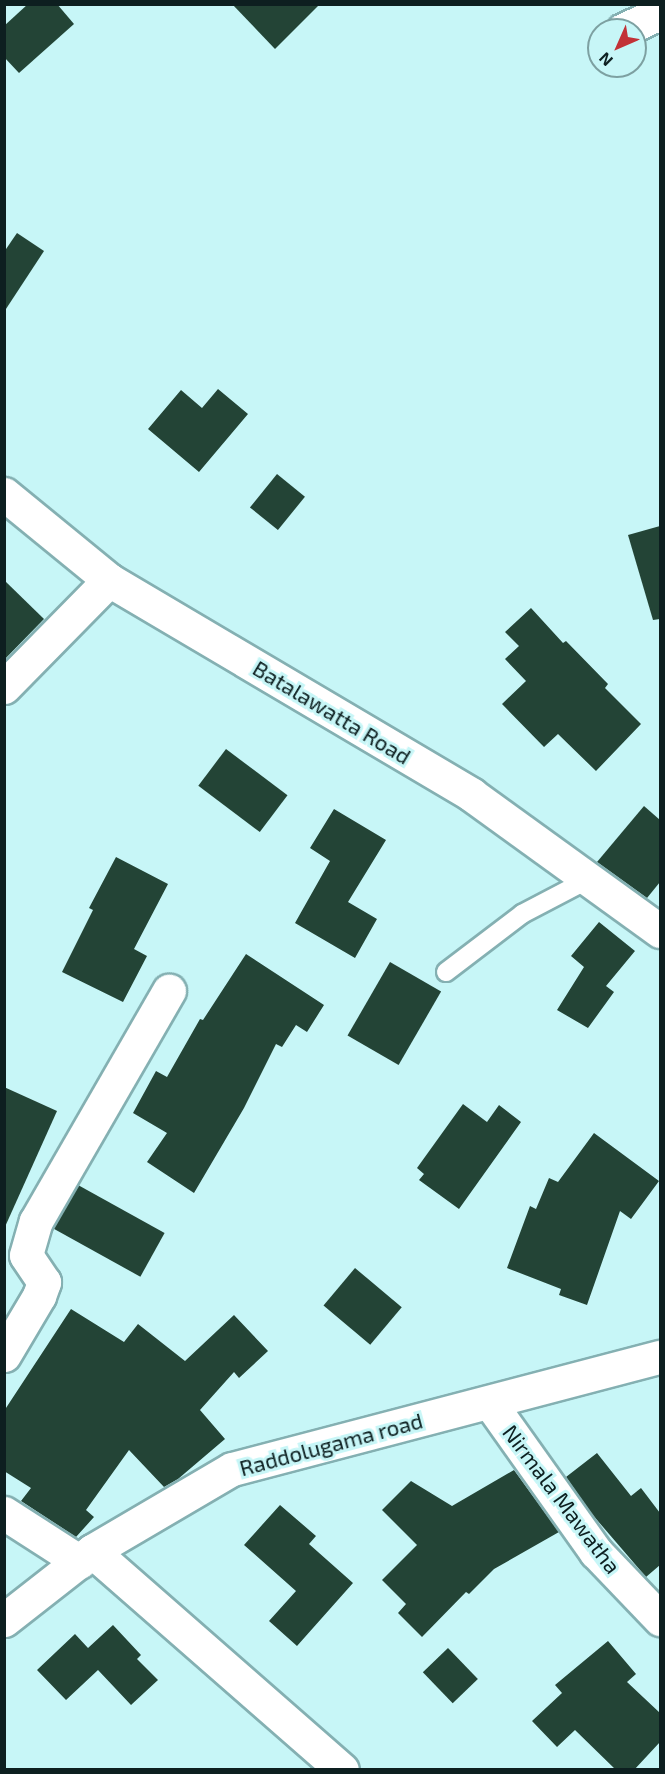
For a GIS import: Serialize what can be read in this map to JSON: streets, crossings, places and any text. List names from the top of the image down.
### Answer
{
  "streets": {
    "street": ["Batalawatta Road", "Raddolugama road", "Nirmala Mawatha"]
  },
  "crossings": [
    ["Raddolugama road", "Nirmala Mawatha"]
  ],
  "north": "bottom left"
}
